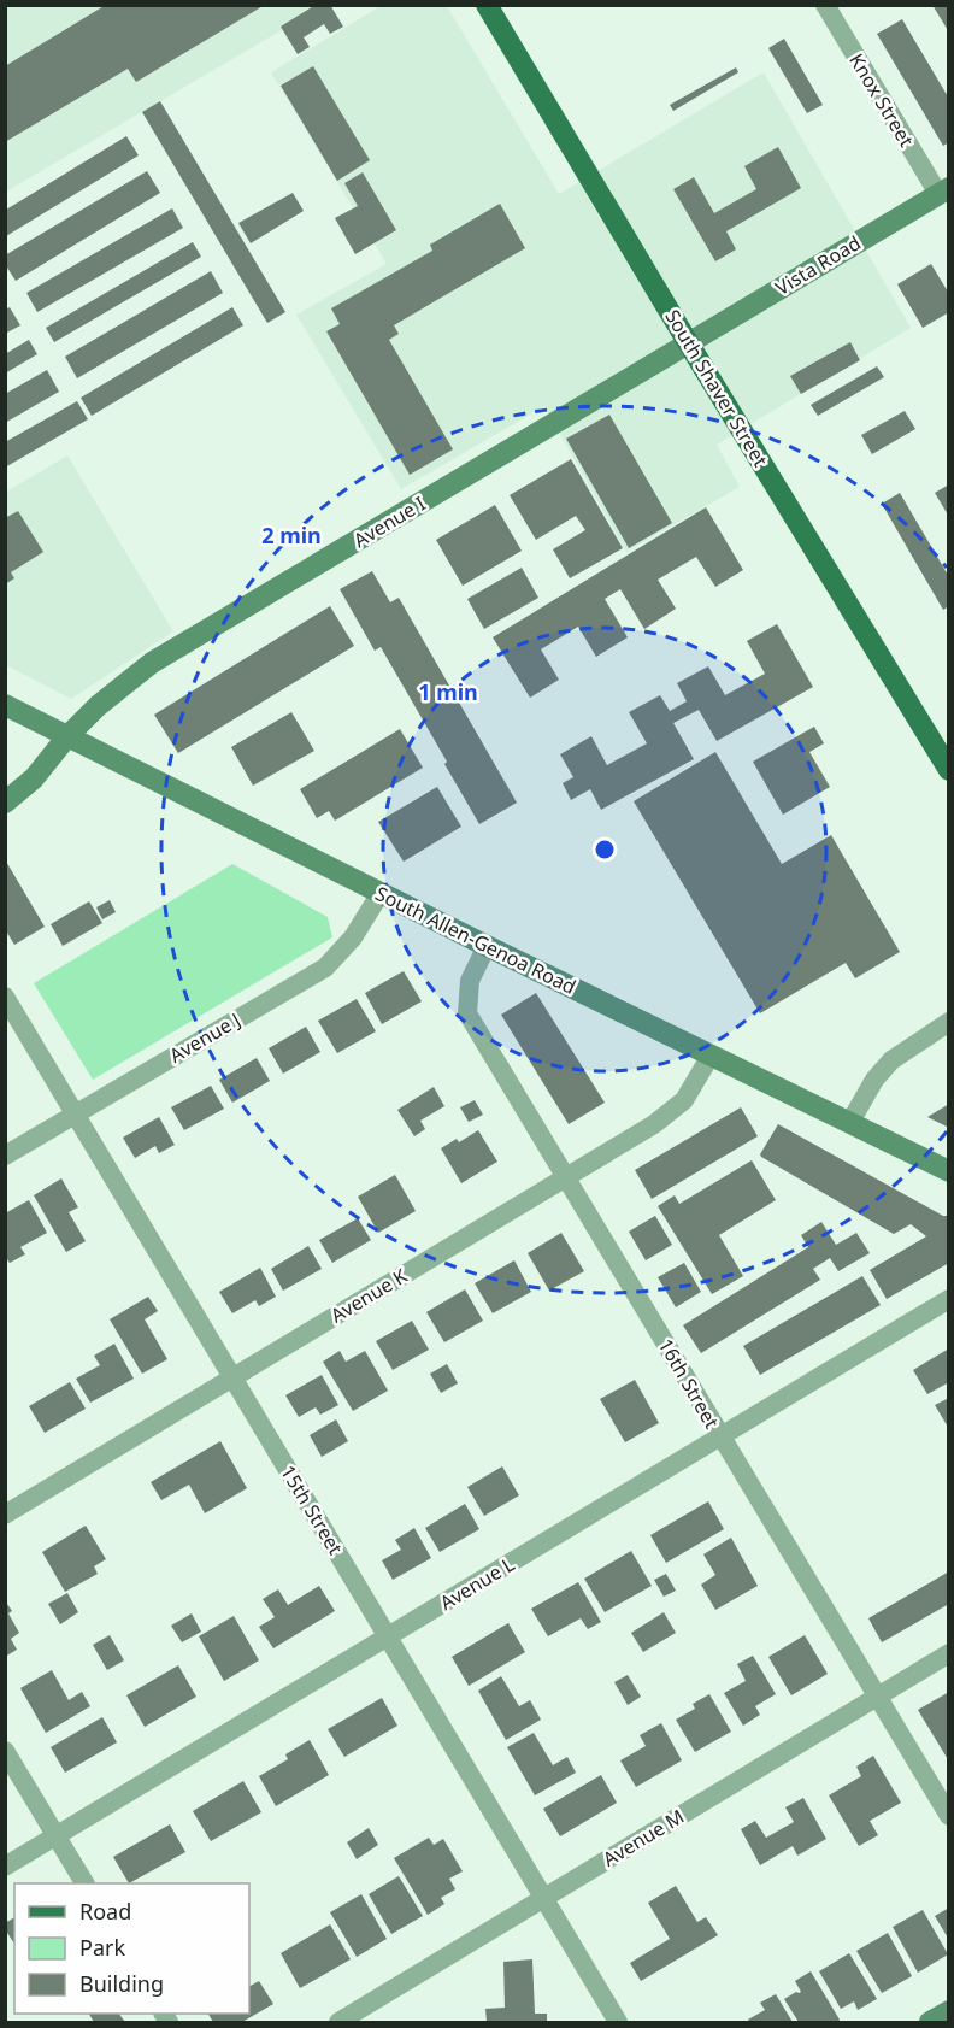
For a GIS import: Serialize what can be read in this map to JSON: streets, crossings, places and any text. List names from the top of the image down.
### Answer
{
  "streets": {
    "main road": ["South Shaver Street"],
    "street": [
      "Knox Street",
      "Vista Road",
      "Avenue I",
      "South Allen-Genoa Road",
      "Avenue J",
      "Avenue K",
      "16th Street",
      "15th Street",
      "Avenue L",
      "Avenue M"
    ]
  },
  "crossings": [
    ["Knox Street", "Vista Road"],
    ["Vista Road", "South Shaver Street"],
    ["Vista Road", "Avenue I"],
    ["South Shaver Street", "Avenue I"],
    ["Avenue I", "South Allen-Genoa Road"],
    ["South Allen-Genoa Road", "Avenue J"],
    ["South Allen-Genoa Road", "Avenue K"],
    ["South Allen-Genoa Road", "16th Street"],
    ["Avenue J", "15th Street"],
    ["Avenue K", "16th Street"],
    ["Avenue K", "15th Street"],
    ["16th Street", "Avenue L"],
    ["16th Street", "Avenue M"],
    ["15th Street", "Avenue L"],
    ["15th Street", "Avenue M"]
  ],
  "legend": ["Road", "Park", "Building"],
  "rings": ["2 min", "1 min"]
}
